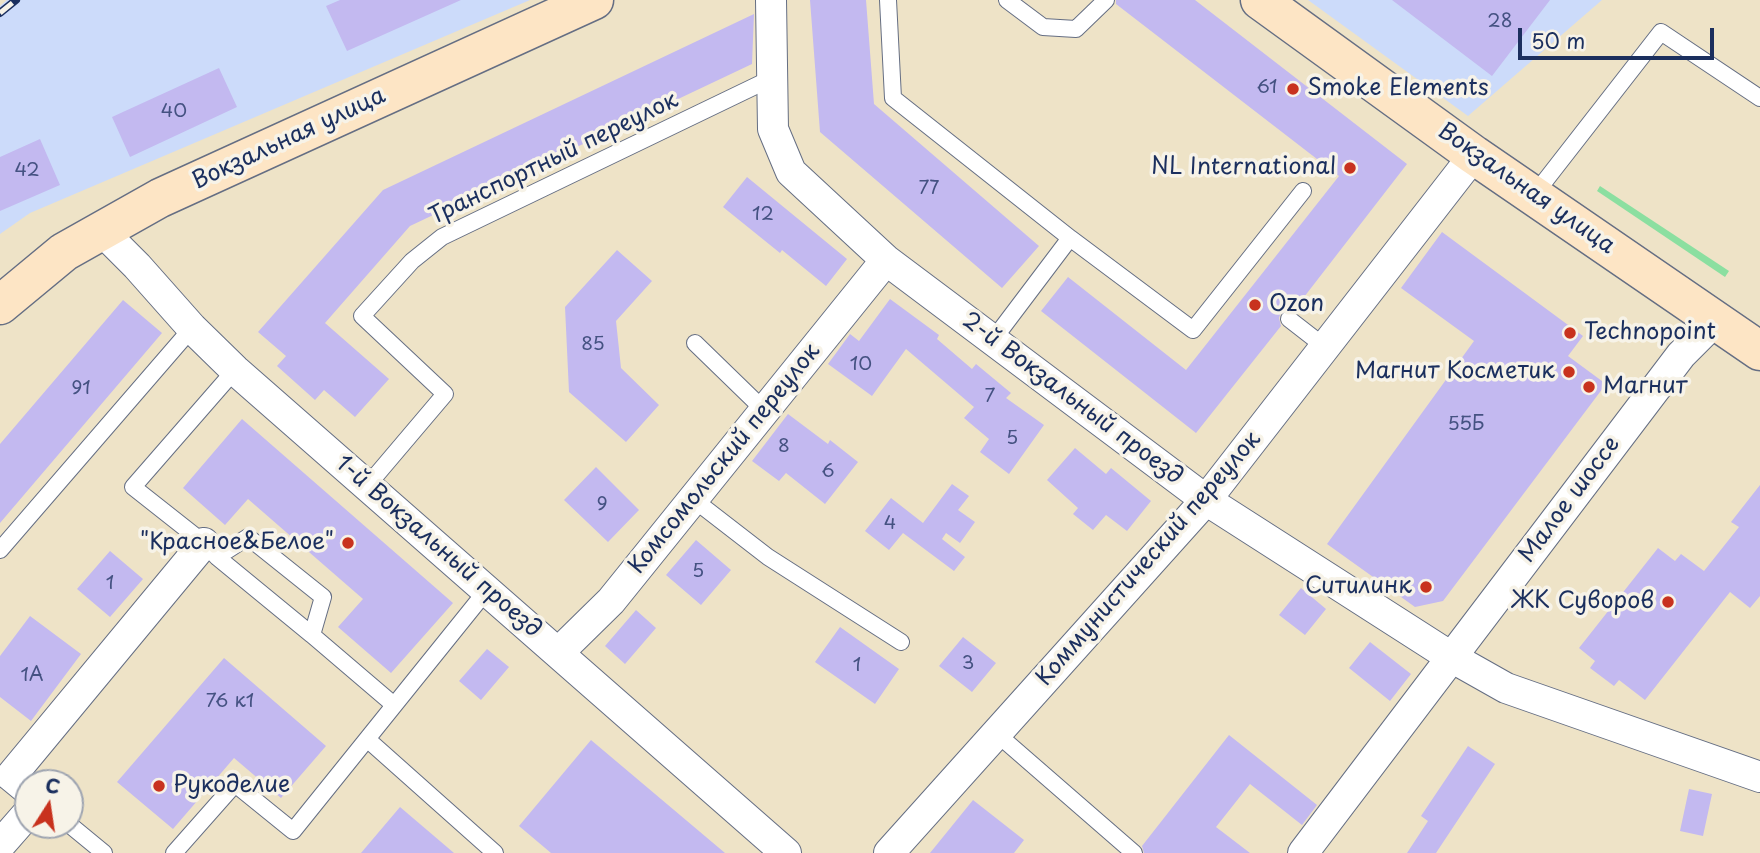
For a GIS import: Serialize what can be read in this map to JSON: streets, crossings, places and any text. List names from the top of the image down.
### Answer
{
  "streets": {
    "main road": ["Вокзальная улица"],
    "street": [
      "2-й Вокзальный проезд",
      "Комсомольский переулок",
      "Малое шоссе",
      "1-й Вокзальный проезд",
      "Коммунистический переулок"
    ],
    "lane": ["Транспортный переулок"]
  },
  "crossings": [
    ["Вокзальная улица", "Малое шоссе"],
    ["Вокзальная улица", "1-й Вокзальный проезд"],
    ["Вокзальная улица", "Коммунистический переулок"],
    ["Транспортный переулок", "2-й Вокзальный проезд"],
    ["Транспортный переулок", "1-й Вокзальный проезд"],
    ["2-й Вокзальный проезд", "Комсомольский переулок"],
    ["2-й Вокзальный проезд", "Малое шоссе"],
    ["2-й Вокзальный проезд", "Коммунистический переулок"],
    ["Комсомольский переулок", "1-й Вокзальный проезд"]
  ],
  "places": [
    "Smoke Elements",
    "NL International",
    "Ozon",
    "Technopoint",
    "Магнит Косметик",
    "Магнит",
    "\"Красное&Белое\"",
    "Ситилинк",
    "ЖК Суворов",
    "Рукоделие"
  ],
  "house_numbers": [
    "28",
    "61",
    "40",
    "42",
    "77",
    "12",
    "85",
    "10",
    "91",
    "7",
    "55Б",
    "5",
    "8",
    "6",
    "9",
    "4",
    "5",
    "1",
    "3",
    "1",
    "1А",
    "76 к1"
  ],
  "scale_bar": "50 m",
  "north": "top"
}
